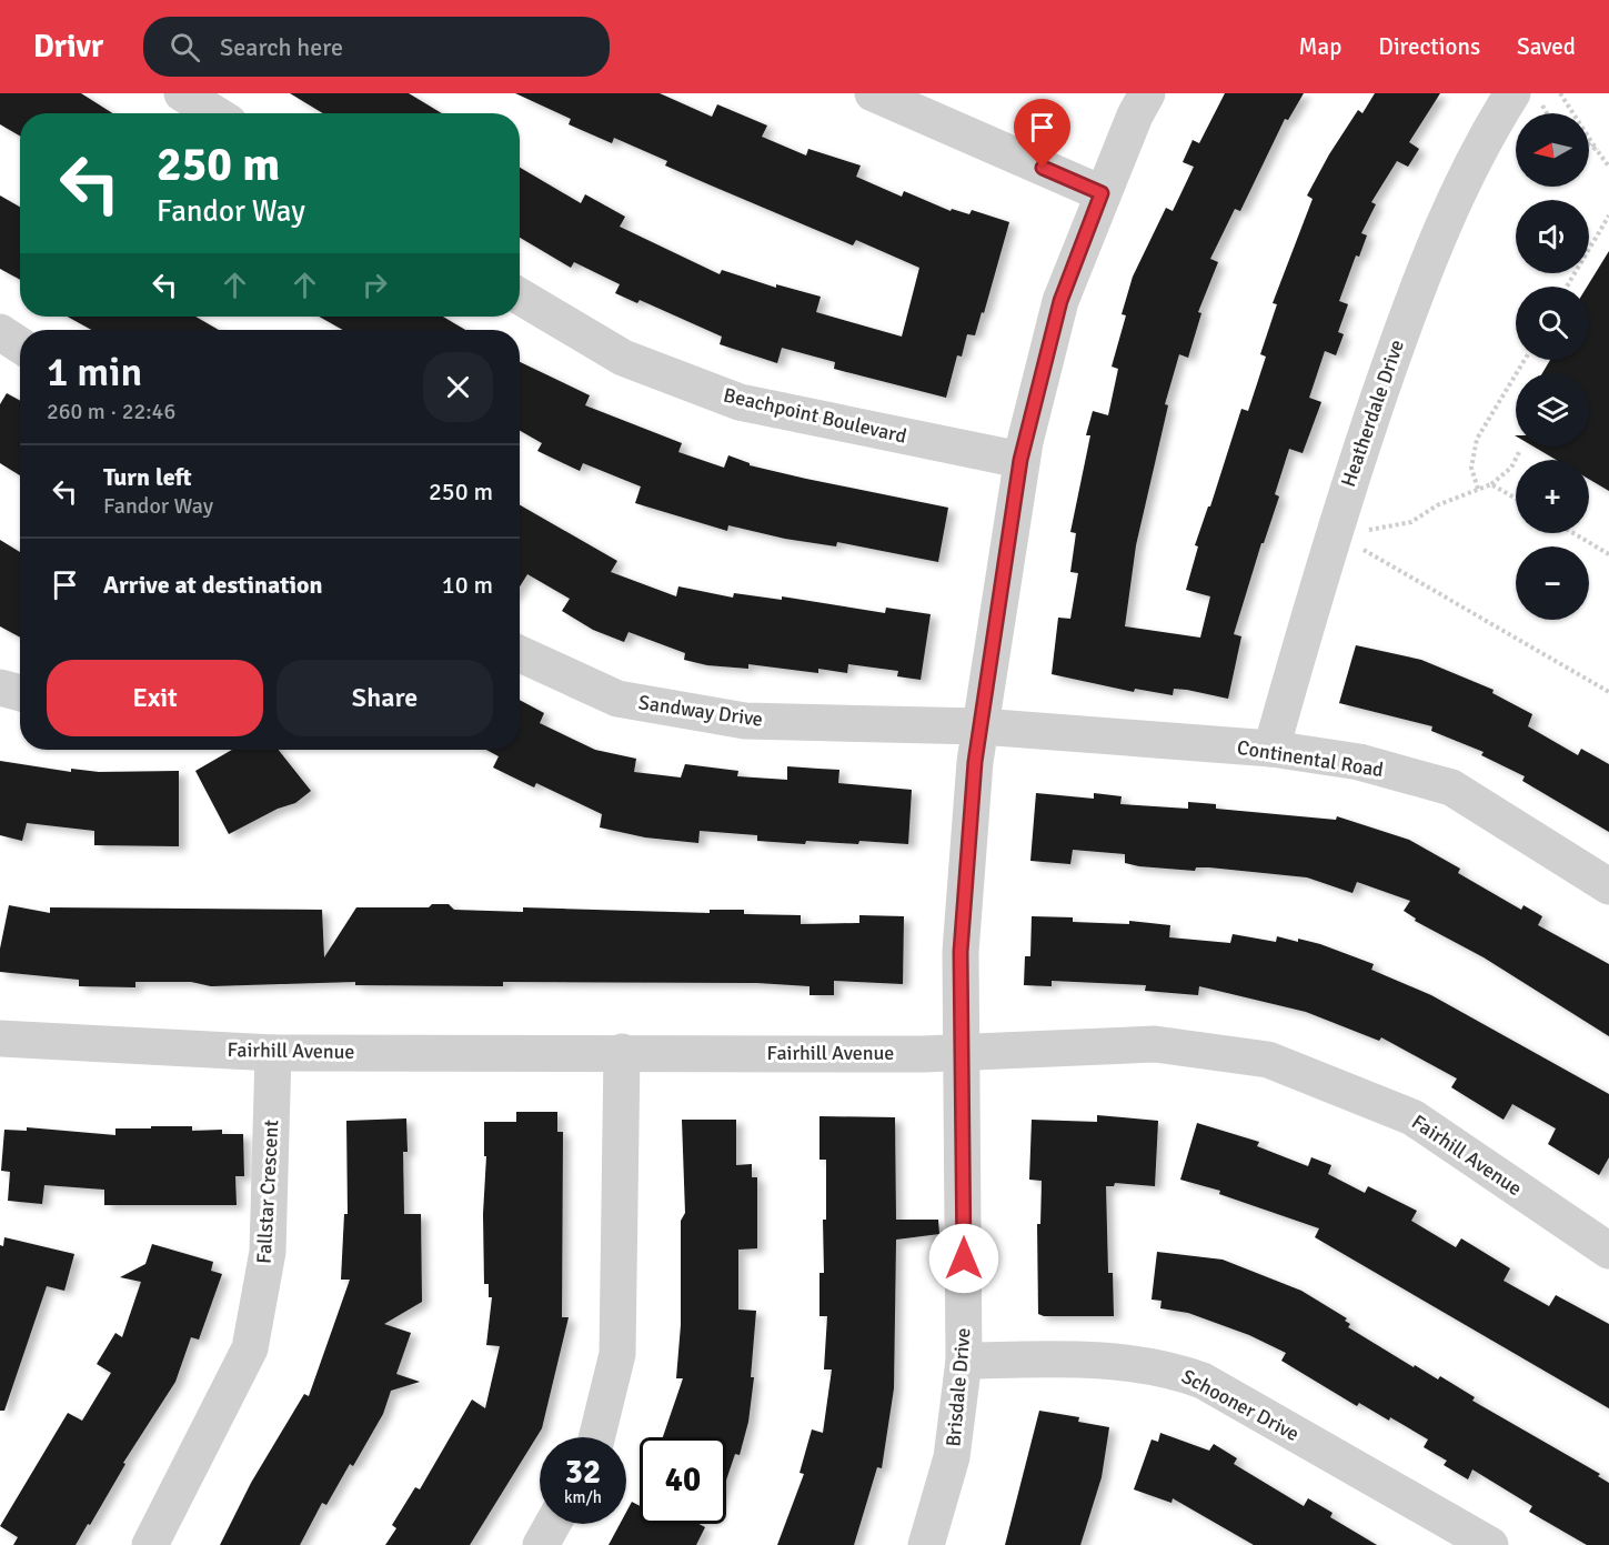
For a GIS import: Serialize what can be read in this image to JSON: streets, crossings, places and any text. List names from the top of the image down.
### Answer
{
  "streets": {
    "street": [
      "Heatherdale Drive",
      "Beachpoint Boulevard",
      "Sandway Drive",
      "Continental Road",
      "Fairhill Avenue",
      "Fallstar Crescent",
      "Brisdale Drive",
      "Schooner Drive"
    ]
  },
  "crossings": [
    ["Heatherdale Drive", "Continental Road"],
    ["Beachpoint Boulevard", "Brisdale Drive"],
    ["Sandway Drive", "Continental Road"],
    ["Sandway Drive", "Brisdale Drive"],
    ["Continental Road", "Brisdale Drive"],
    ["Fairhill Avenue", "Fallstar Crescent"],
    ["Fairhill Avenue", "Brisdale Drive"],
    ["Brisdale Drive", "Schooner Drive"]
  ],
  "north": "left",
  "page": {
    "header": "Drivr",
    "search": "Search here",
    "nav": ["Map", "Directions", "Saved"],
    "map_buttons": ["+", "−"],
    "turn": ["250 m", "Fandor Way"],
    "heading": ["1 min", "260 m · 22:46"],
    "list": [
      {
        "name": "Turn left",
        "note": "Fandor Way",
        "value": "250 m"
      },
      {
        "name": "Arrive at destination",
        "value": "10 m"
      }
    ],
    "buttons": ["Exit", "Share"],
    "speed": "32 km/h",
    "limit": "40"
  }
}
